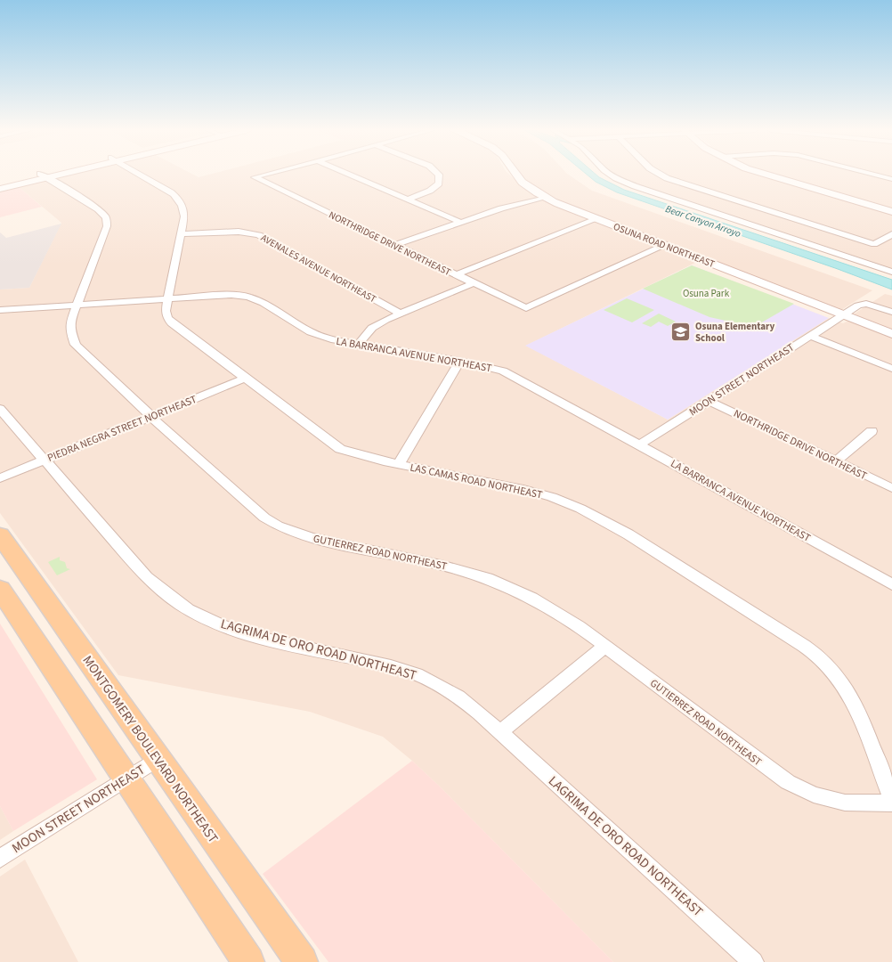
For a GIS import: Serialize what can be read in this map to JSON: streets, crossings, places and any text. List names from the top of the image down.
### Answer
{
  "streets": {
    "main road": ["MONTGOMERY BOULEVARD NORTHEAST"],
    "street": [
      "NORTHRIDGE DRIVE NORTHEAST",
      "OSUNA ROAD NORTHEAST",
      "AVENALES AVENUE NORTHEAST",
      "LA BARRANCA AVENUE NORTHEAST",
      "MOON STREET NORTHEAST",
      "PIEDRA NEGRA STREET NORTHEAST",
      "LAS CAMAS ROAD NORTHEAST",
      "GUTIERREZ ROAD NORTHEAST",
      "LAGRIMA DE ORO ROAD NORTHEAST"
    ]
  },
  "crossings": [
    ["NORTHRIDGE DRIVE NORTHEAST", "OSUNA ROAD NORTHEAST"],
    ["NORTHRIDGE DRIVE NORTHEAST", "MOON STREET NORTHEAST"],
    ["OSUNA ROAD NORTHEAST", "MOON STREET NORTHEAST"],
    ["AVENALES AVENUE NORTHEAST", "LAS CAMAS ROAD NORTHEAST"],
    ["LA BARRANCA AVENUE NORTHEAST", "MOON STREET NORTHEAST"],
    ["LA BARRANCA AVENUE NORTHEAST", "LAS CAMAS ROAD NORTHEAST"],
    ["LA BARRANCA AVENUE NORTHEAST", "GUTIERREZ ROAD NORTHEAST"],
    ["MOON STREET NORTHEAST", "MONTGOMERY BOULEVARD NORTHEAST"],
    ["PIEDRA NEGRA STREET NORTHEAST", "LAS CAMAS ROAD NORTHEAST"],
    ["PIEDRA NEGRA STREET NORTHEAST", "GUTIERREZ ROAD NORTHEAST"],
    ["PIEDRA NEGRA STREET NORTHEAST", "LAGRIMA DE ORO ROAD NORTHEAST"]
  ],
  "water": ["Bear Canyon Arroyo"],
  "parks": ["Osuna Park"],
  "places": {
    "school or university": ["Osuna Elementary School"]
  }
}
